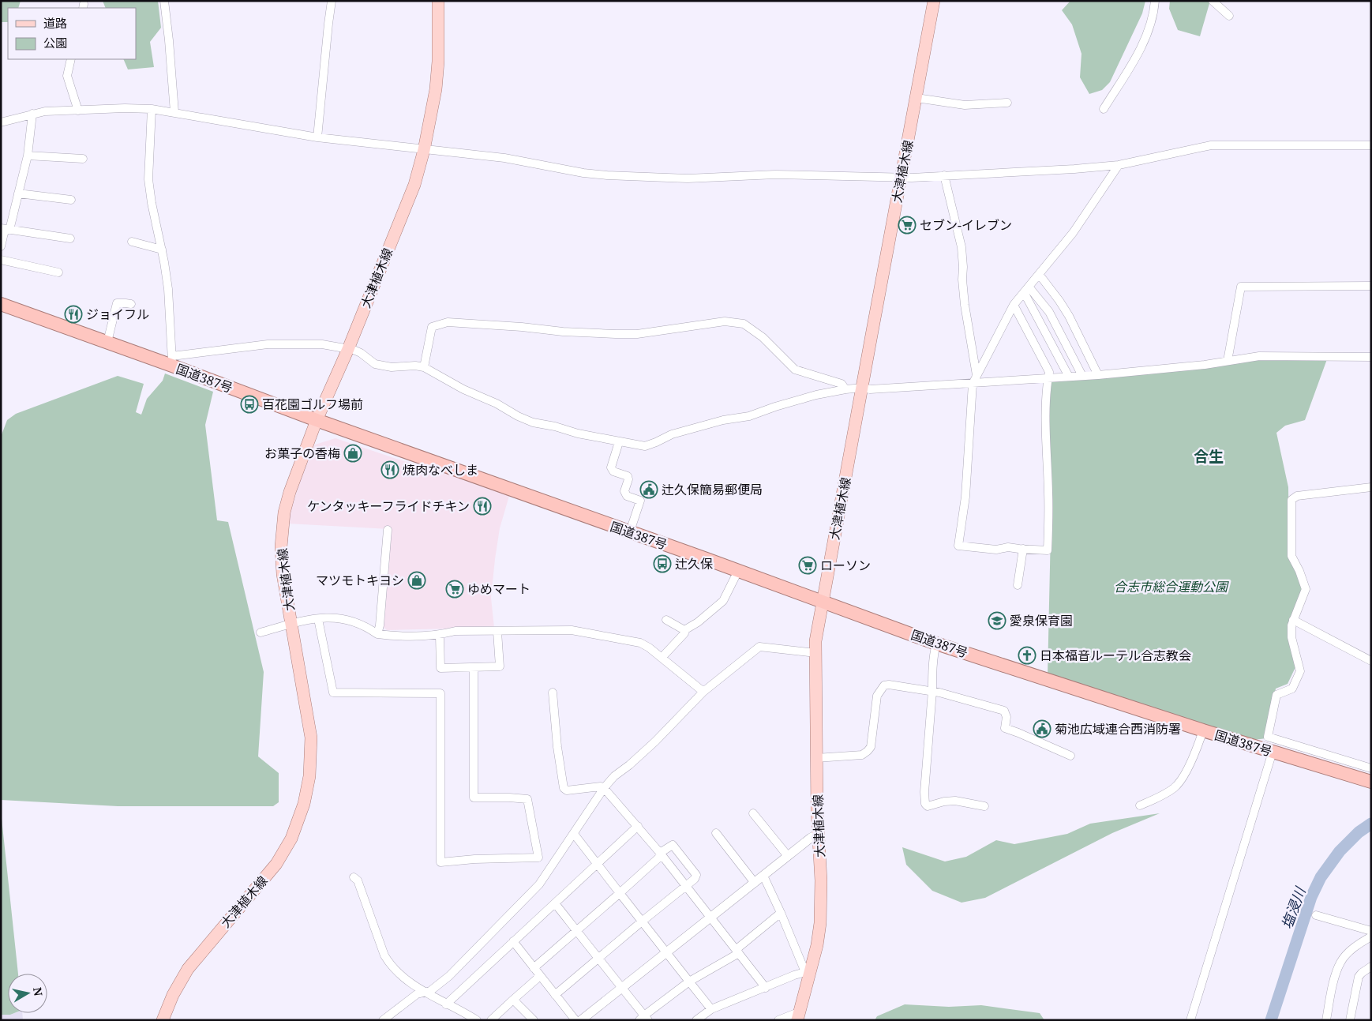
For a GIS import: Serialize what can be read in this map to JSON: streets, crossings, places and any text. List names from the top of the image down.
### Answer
{
  "streets": {
    "highway": ["国道387号"],
    "main road": ["大津植木線"]
  },
  "crossings": [
    ["大津植木線", "国道387号"]
  ],
  "districts": ["合生"],
  "water": ["塩浸川"],
  "parks": ["合志市総合運動公園"],
  "places": {
    "supermarket": ["セブン-イレブン", "ローソン", "ゆめマート"],
    "restaurant": ["ジョイフル", "焼肉なべしま", "ケンタッキーフライドチキン"],
    "bus stop": ["百花園ゴルフ場前", "辻久保"],
    "shop": ["お菓子の香梅", "マツモトキヨシ"],
    "public building": ["辻久保簡易郵便局", "菊池広域連合西消防署"],
    "school or university": ["愛泉保育園"],
    "church": ["日本福音ルーテル合志教会"]
  },
  "legend": ["道路", "公園"],
  "north": "right"
}
